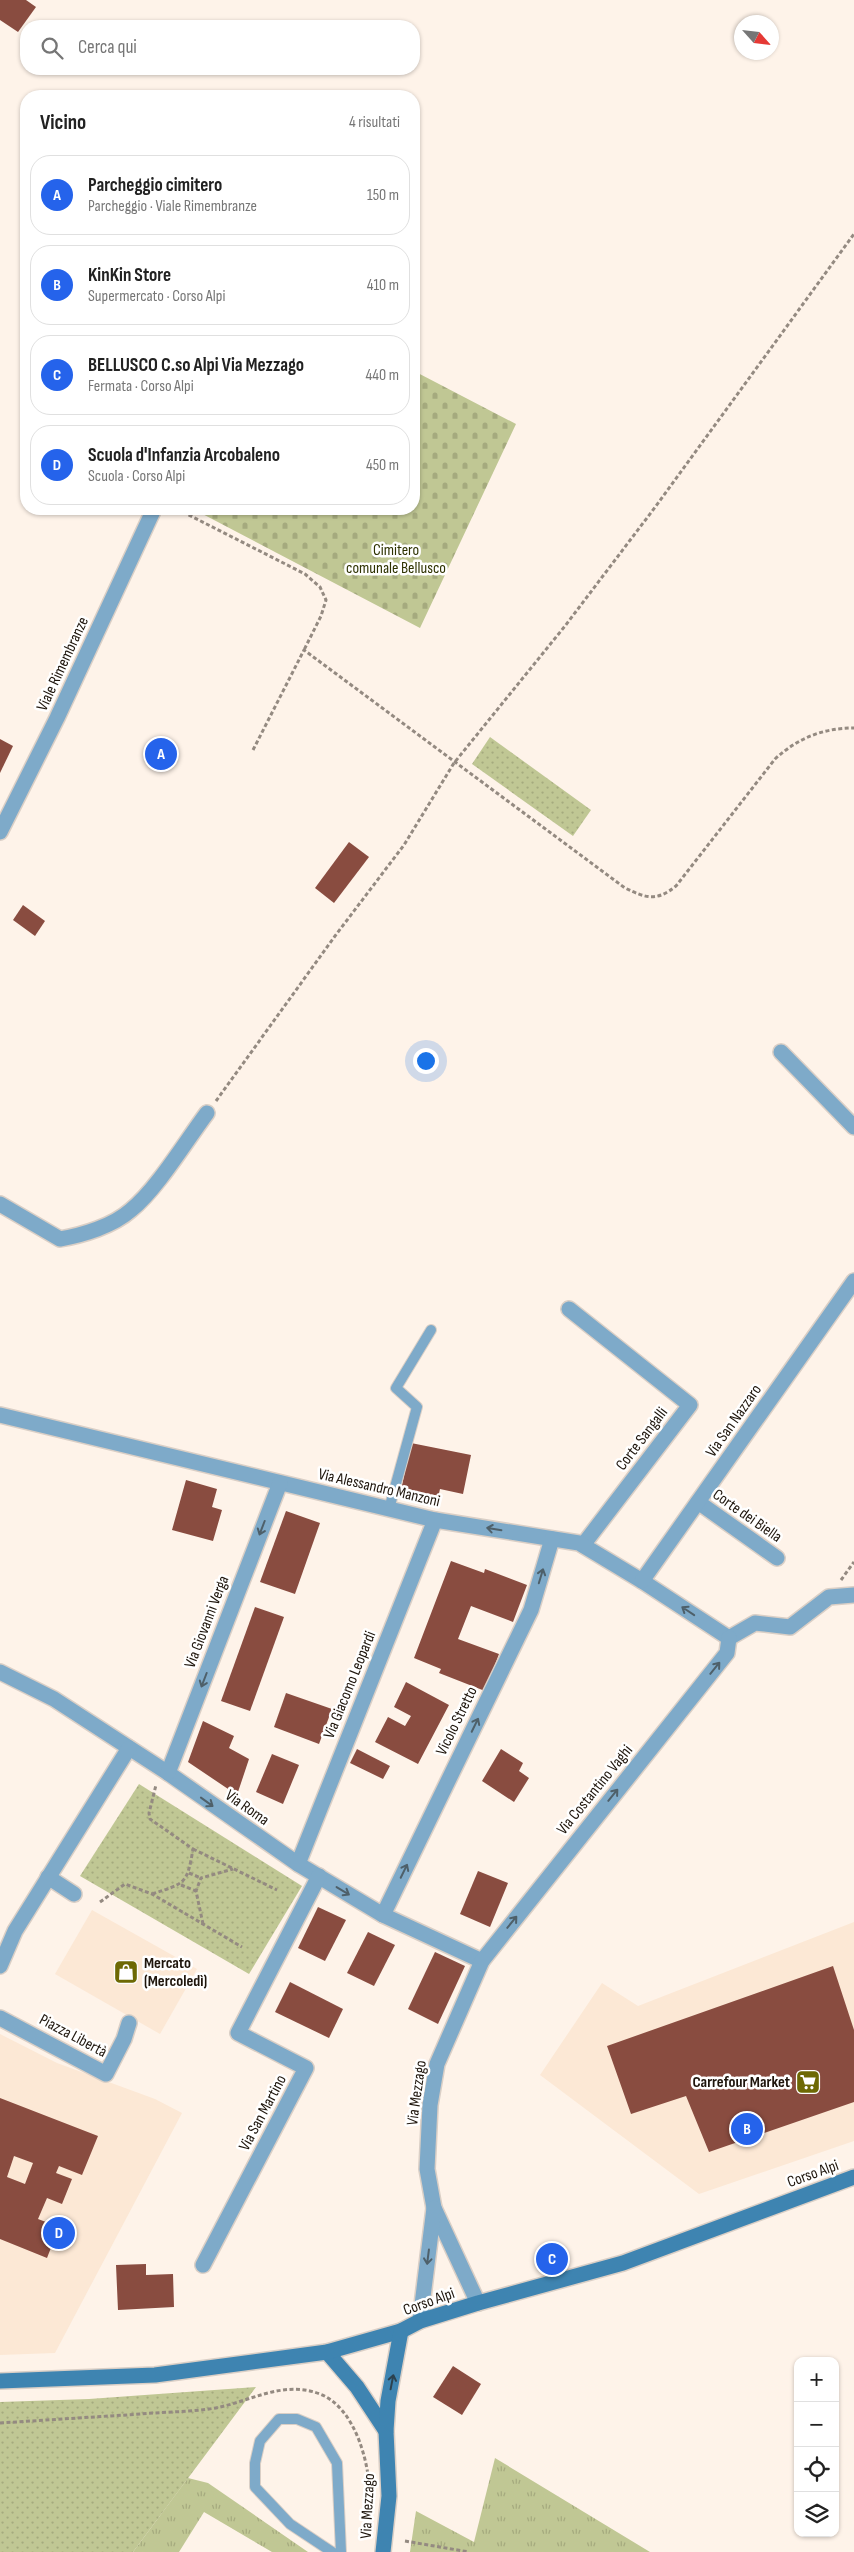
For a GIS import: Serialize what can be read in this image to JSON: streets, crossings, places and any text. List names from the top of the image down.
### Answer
{
  "streets": {
    "main road": ["Via Mezzago", "Corso Alpi"],
    "street": [
      "Viale Rimembranze",
      "Via San Nazzaro",
      "Corte Sangalli",
      "Via Alessandro Manzoni",
      "Corte dei Biella",
      "Via Giovanni Verga",
      "Via Giacomo Leopardi",
      "Vicolo Stretto",
      "Via Costantino Vaghi",
      "Via Roma",
      "Piazza Libertà",
      "Via San Martino"
    ]
  },
  "crossings": [
    ["Via San Nazzaro", "Via Alessandro Manzoni"],
    ["Via San Nazzaro", "Corte dei Biella"],
    ["Corte Sangalli", "Via Alessandro Manzoni"],
    ["Via Alessandro Manzoni", "Via Giovanni Verga"],
    ["Via Alessandro Manzoni", "Via Giacomo Leopardi"],
    ["Via Alessandro Manzoni", "Vicolo Stretto"],
    ["Via Alessandro Manzoni", "Via Costantino Vaghi"],
    ["Via Giovanni Verga", "Via Roma"],
    ["Via Giacomo Leopardi", "Via Roma"],
    ["Vicolo Stretto", "Via Roma"],
    ["Via Costantino Vaghi", "Via Roma"],
    ["Via Costantino Vaghi", "Via Mezzago"],
    ["Via Roma", "Via Mezzago"],
    ["Via Roma", "Via San Martino"],
    ["Via Mezzago", "Corso Alpi"]
  ],
  "one_way": [
    "Via Giovanni Verga",
    "Vicolo Stretto",
    "Via Costantino Vaghi",
    "Via Roma"
  ],
  "parks": ["Cimitero comunale Bellusco"],
  "places": {
    "shop": ["Mercato (Mercoledì)"],
    "supermarket": ["Carrefour Market"]
  },
  "north": "bottom right",
  "page": {
    "search": "Cerca qui",
    "heading": ["Vicino", "4 risultati"],
    "list": [
      {
        "mark": "A",
        "name": "Parcheggio cimitero",
        "note": "Parcheggio · Viale Rimembranze",
        "value": "150 m"
      },
      {
        "mark": "B",
        "name": "KinKin Store",
        "note": "Supermercato · Corso Alpi",
        "value": "410 m"
      },
      {
        "mark": "C",
        "name": "BELLUSCO C.so Alpi Via Mezzago",
        "note": "Fermata · Corso Alpi",
        "value": "440 m"
      },
      {
        "mark": "D",
        "name": "Scuola d'Infanzia Arcobaleno",
        "note": "Scuola · Corso Alpi",
        "value": "450 m"
      }
    ],
    "pins": [
      "A",
      "B",
      "D",
      "C"
    ],
    "map_buttons": ["+", "−"]
  }
}
